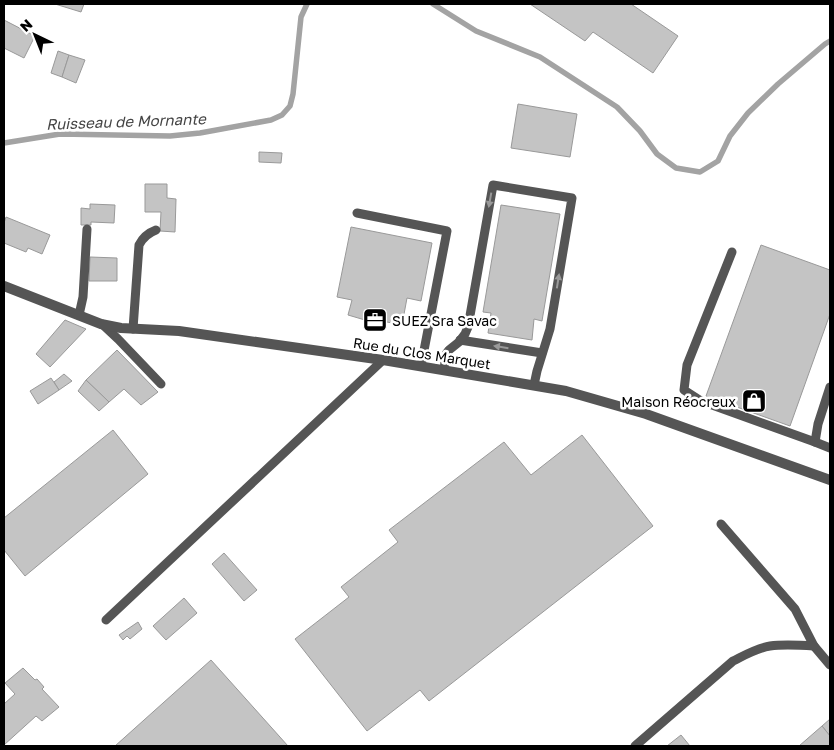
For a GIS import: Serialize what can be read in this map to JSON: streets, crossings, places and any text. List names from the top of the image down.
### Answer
{
  "streets": {
    "street": ["Rue du Clos Marquet"]
  },
  "water": ["Ruisseau de Mornante"],
  "places": {
    "office": ["SUEZ Sra Savac"],
    "shop": ["Maison Réocreux"]
  },
  "north": "top left"
}
